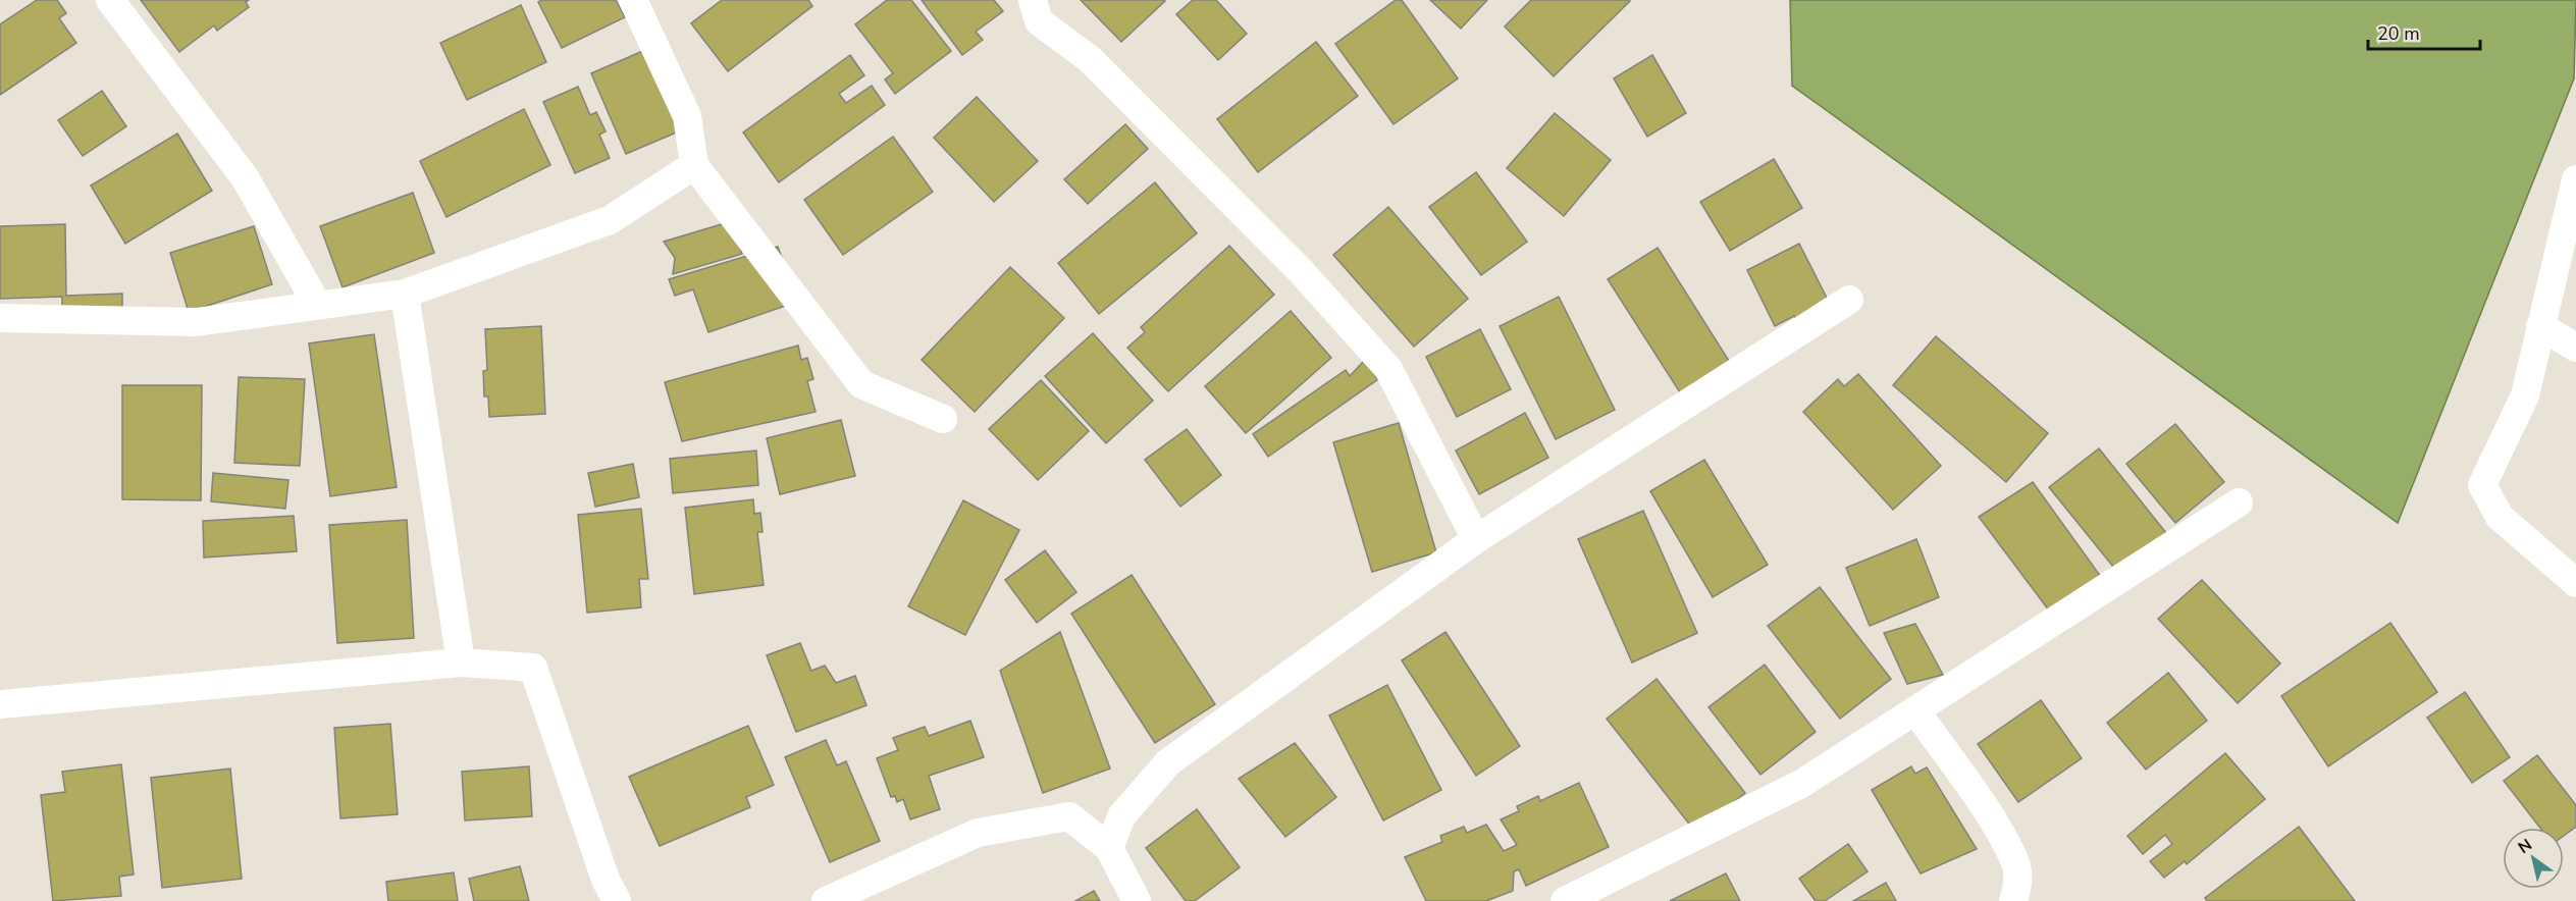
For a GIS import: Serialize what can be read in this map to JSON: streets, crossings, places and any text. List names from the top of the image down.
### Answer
{
  "scale_bar": "20 m",
  "north": "top left"
}
